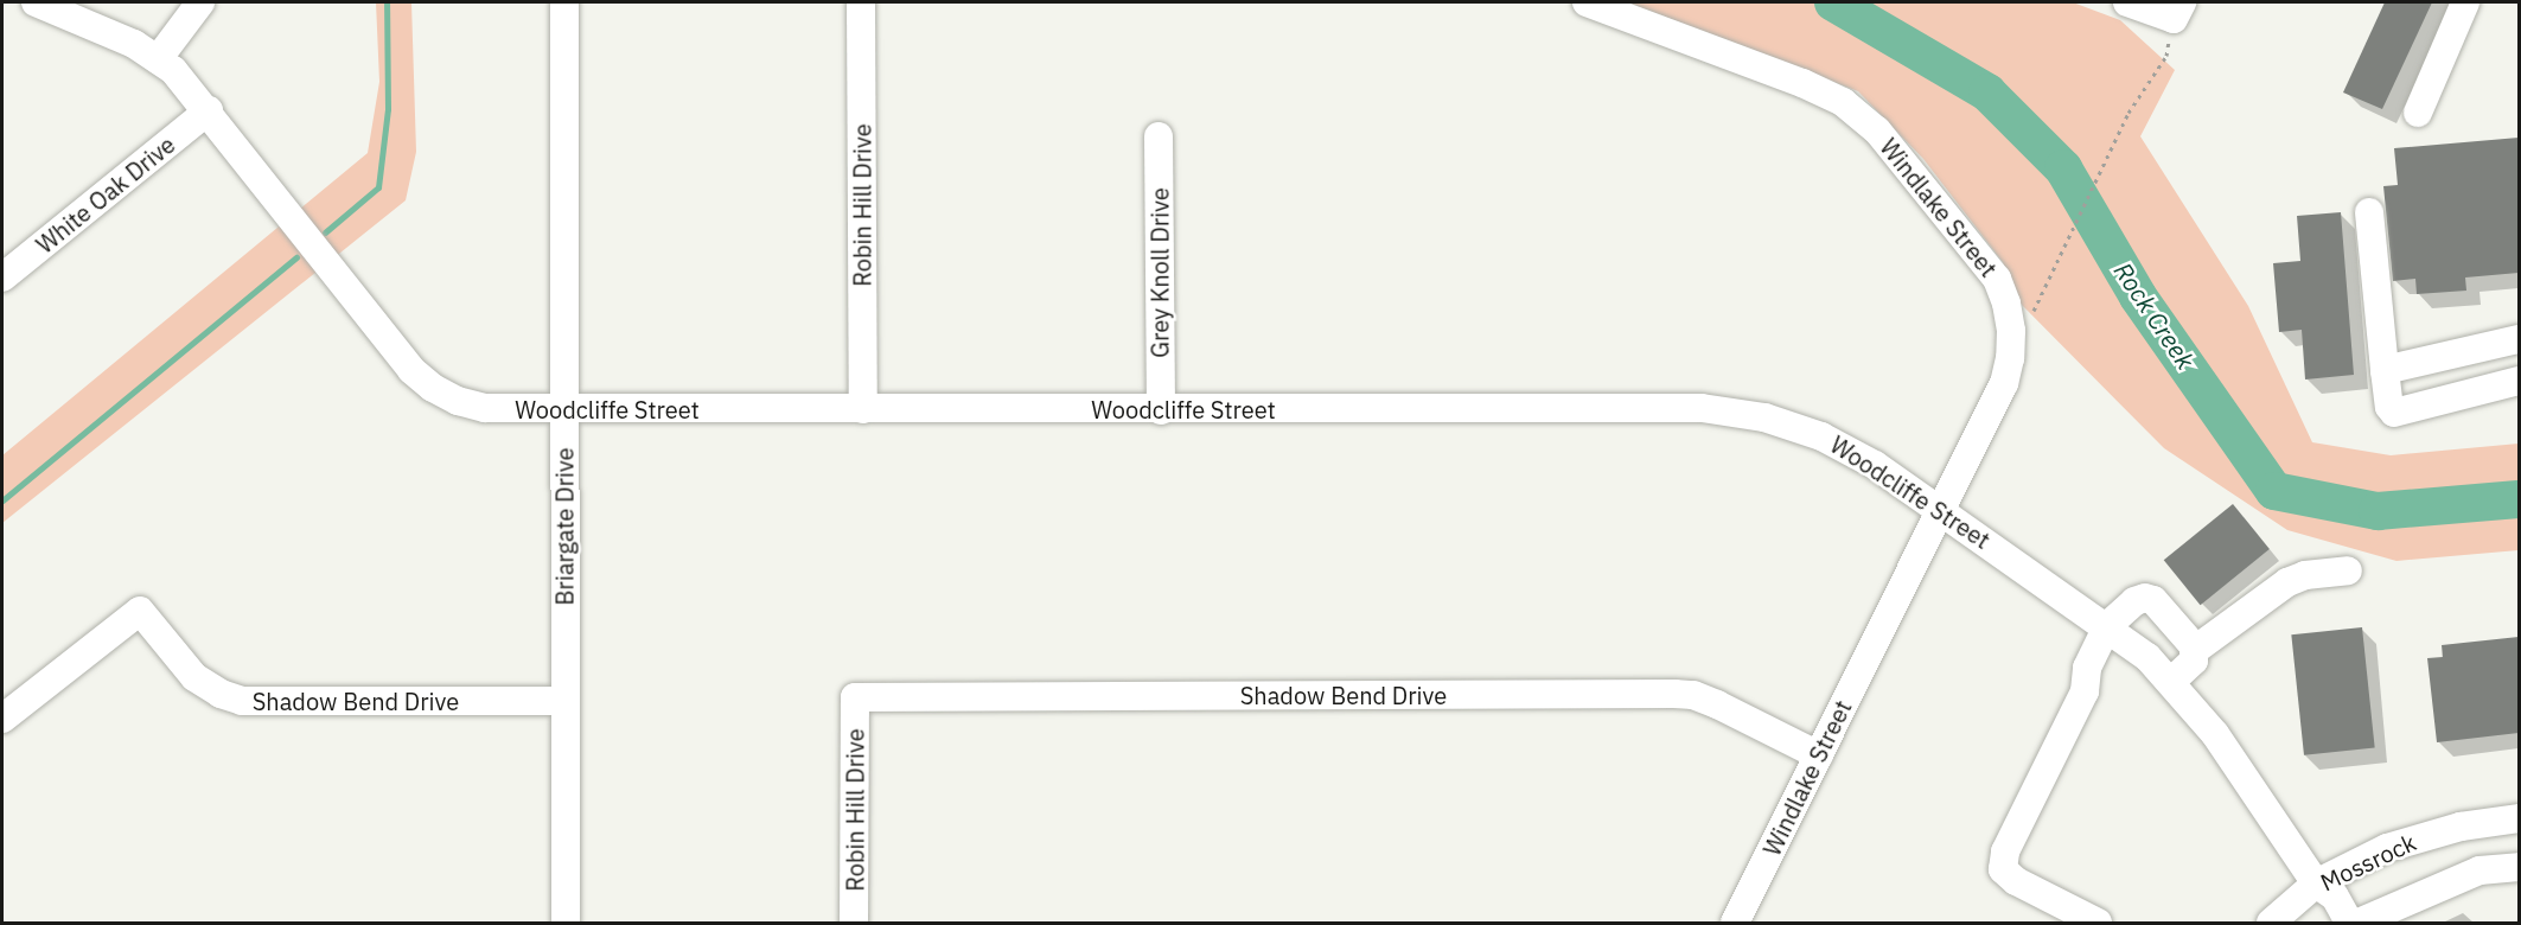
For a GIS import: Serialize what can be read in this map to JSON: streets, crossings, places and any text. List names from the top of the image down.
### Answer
{
  "streets": {
    "street": [
      "White Oak Drive",
      "Robin Hill Drive",
      "Windlake Street",
      "Grey Knoll Drive",
      "Woodcliffe Street",
      "Briargate Drive",
      "Shadow Bend Drive",
      "Mossrock"
    ]
  },
  "crossings": [
    ["White Oak Drive", "Woodcliffe Street"],
    ["Robin Hill Drive", "Woodcliffe Street"],
    ["Robin Hill Drive", "Shadow Bend Drive"],
    ["Windlake Street", "Woodcliffe Street"],
    ["Windlake Street", "Shadow Bend Drive"],
    ["Grey Knoll Drive", "Woodcliffe Street"],
    ["Woodcliffe Street", "Briargate Drive"],
    ["Woodcliffe Street", "Mossrock"],
    ["Briargate Drive", "Shadow Bend Drive"]
  ],
  "water": ["Rock Creek"]
}
